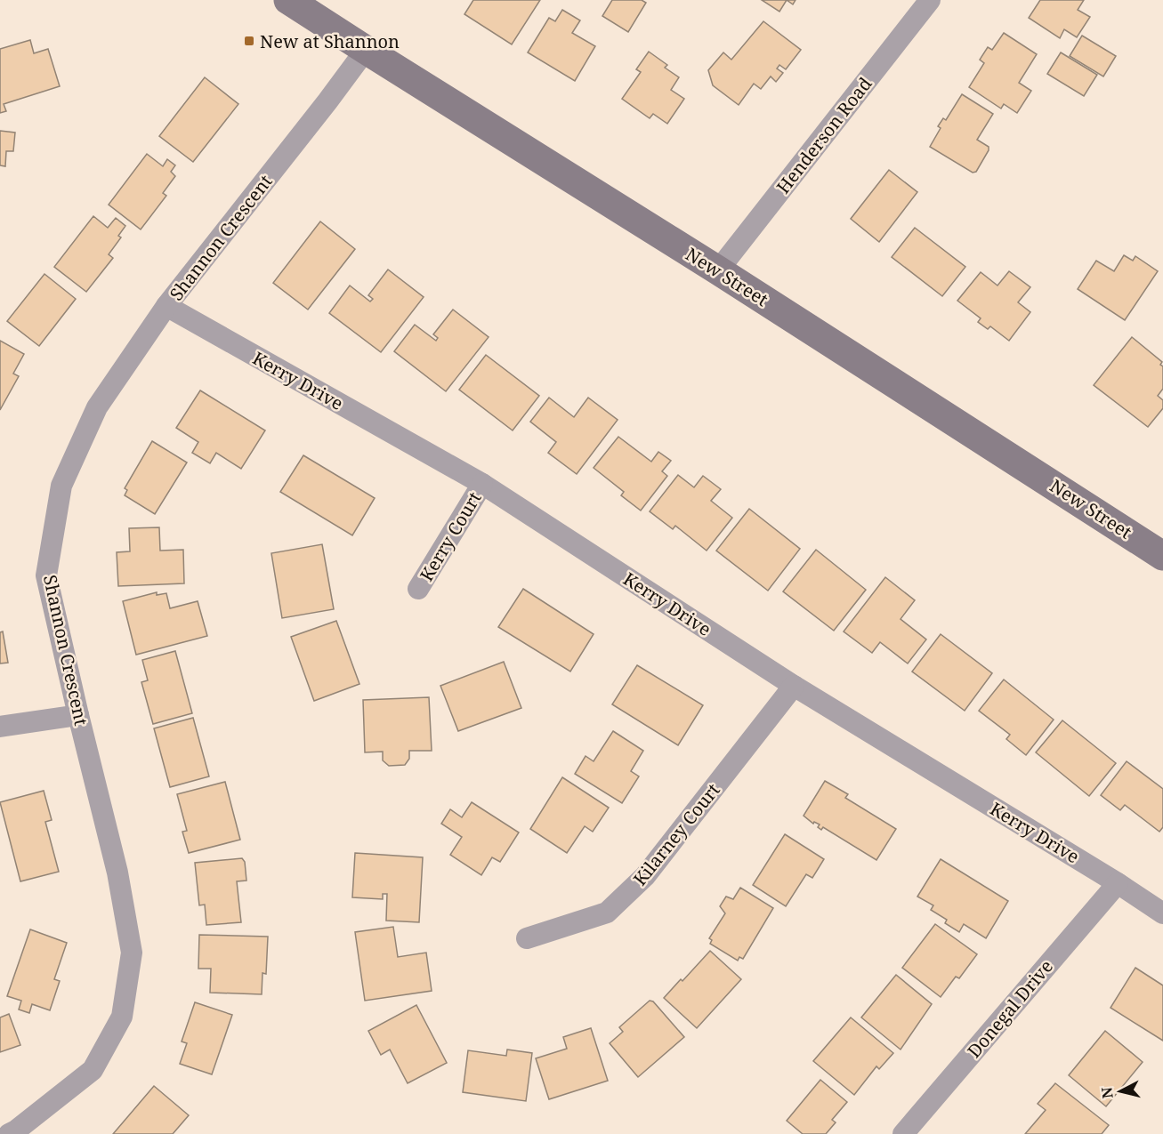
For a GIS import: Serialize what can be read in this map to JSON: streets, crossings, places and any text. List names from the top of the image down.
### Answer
{
  "streets": {
    "main road": ["New Street"],
    "street": [
      "Henderson Road",
      "Shannon Crescent",
      "Kerry Drive",
      "Kerry Court",
      "Kilarney Court",
      "Donegal Drive"
    ]
  },
  "crossings": [
    ["Henderson Road", "New Street"],
    ["Shannon Crescent", "New Street"],
    ["Shannon Crescent", "Kerry Drive"],
    ["Kerry Drive", "Kerry Court"],
    ["Kerry Drive", "Kilarney Court"],
    ["Kerry Drive", "Donegal Drive"]
  ],
  "places": {
    "transit": ["New at Shannon"]
  },
  "north": "left"
}
